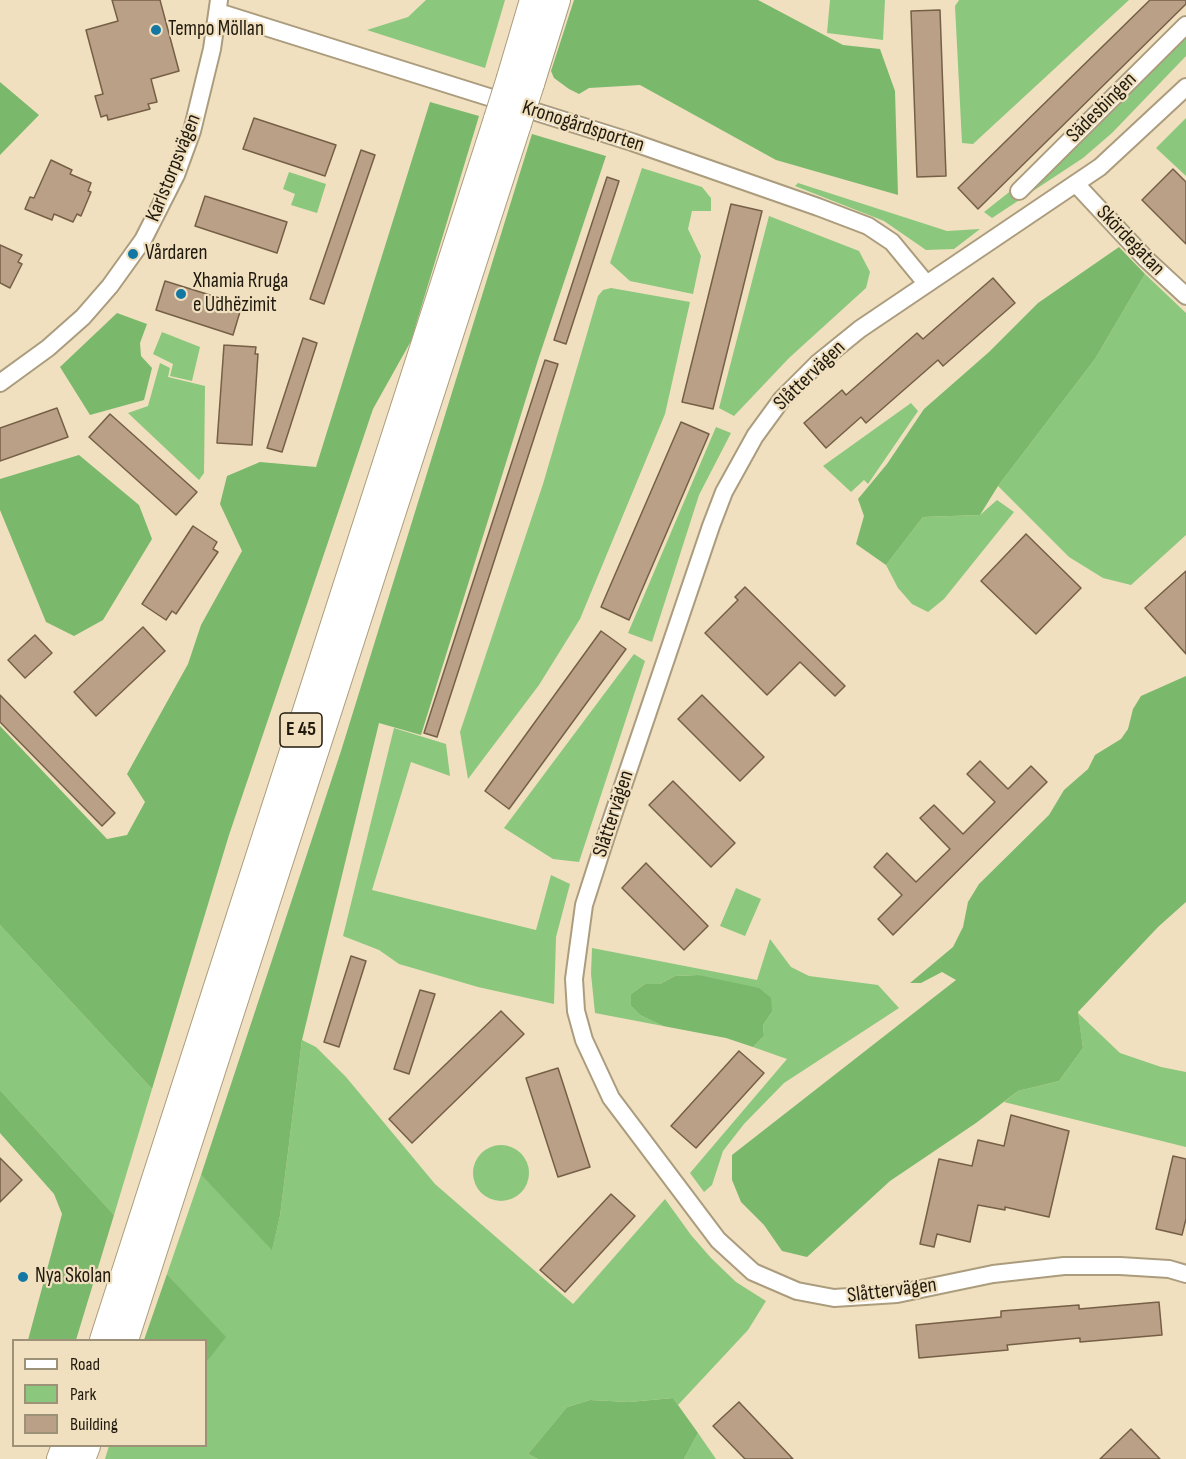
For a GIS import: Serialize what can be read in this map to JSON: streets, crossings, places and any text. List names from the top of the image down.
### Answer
{
  "streets": {
    "highway": ["E 45"],
    "street": [
      "Sädesbingen",
      "Kronogårdsporten",
      "Karlstorpsvägen",
      "Skördegatan",
      "Slåttervägen"
    ]
  },
  "crossings": [
    ["Kronogårdsporten", "Karlstorpsvägen"],
    ["Kronogårdsporten", "Slåttervägen"],
    ["Skördegatan", "Slåttervägen"]
  ],
  "places": [
    "Tempo Möllan",
    "Vårdaren",
    "Xhamia Rruga e Udhëzimit",
    "Nya Skolan"
  ],
  "legend": ["Road", "Park", "Building"]
}
